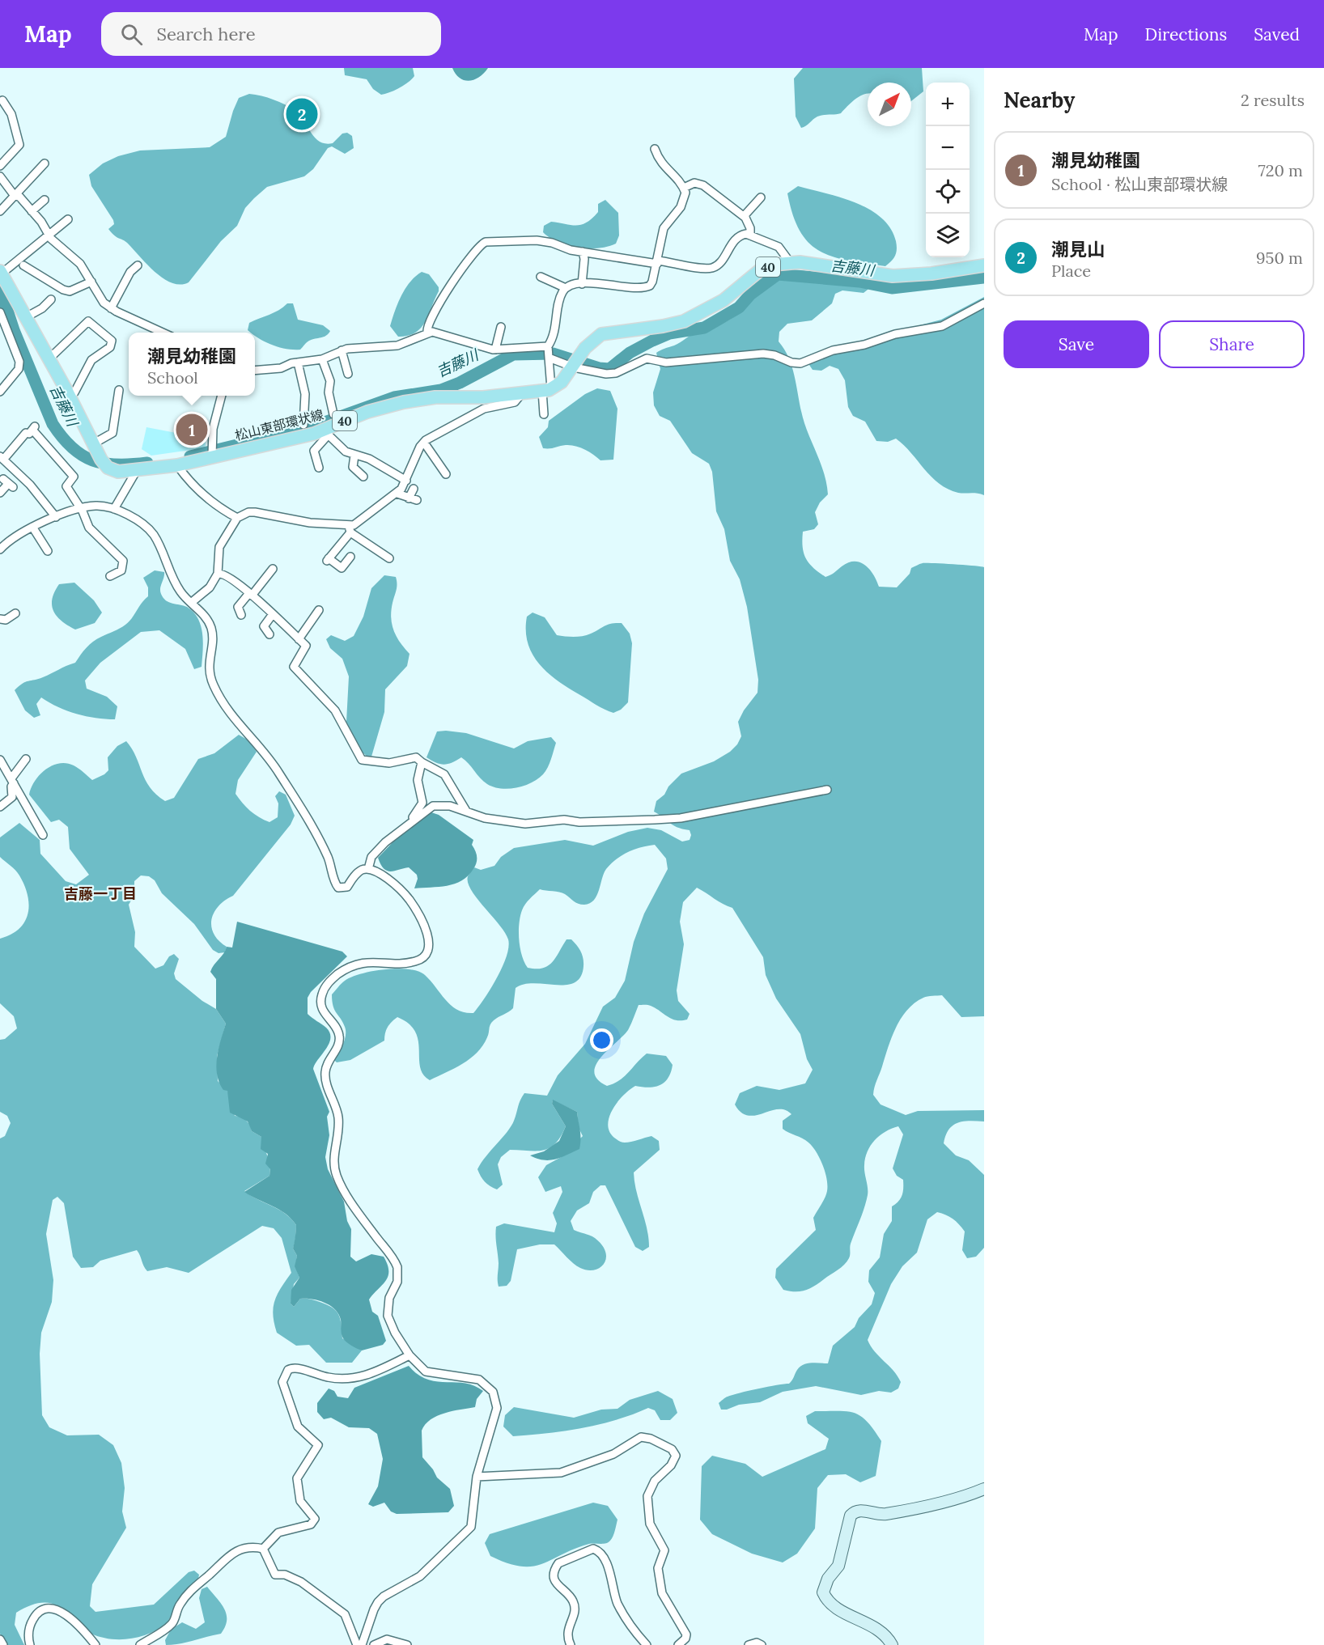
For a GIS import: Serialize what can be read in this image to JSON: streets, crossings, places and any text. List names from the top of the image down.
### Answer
{
  "streets": {
    "main road": ["40", "松山東部環状線"]
  },
  "crossings": [
    ["40", "松山東部環状線"]
  ],
  "districts": ["吉藤一丁目"],
  "water": ["吉藤川"],
  "north": "top right",
  "page": {
    "header": "Map",
    "search": "Search here",
    "nav": ["Map", "Directions", "Saved"],
    "heading": ["Nearby", "2 results"],
    "map_buttons": ["+", "−"],
    "pins": ["2", "1"],
    "list": [
      {
        "mark": "1",
        "name": "潮見幼稚園",
        "note": "School · 松山東部環状線",
        "value": "720 m"
      },
      {
        "mark": "2",
        "name": "潮見山",
        "note": "Place",
        "value": "950 m"
      }
    ],
    "buttons": ["Save", "Share"],
    "popup": ["潮見幼稚園", "School"]
  }
}
